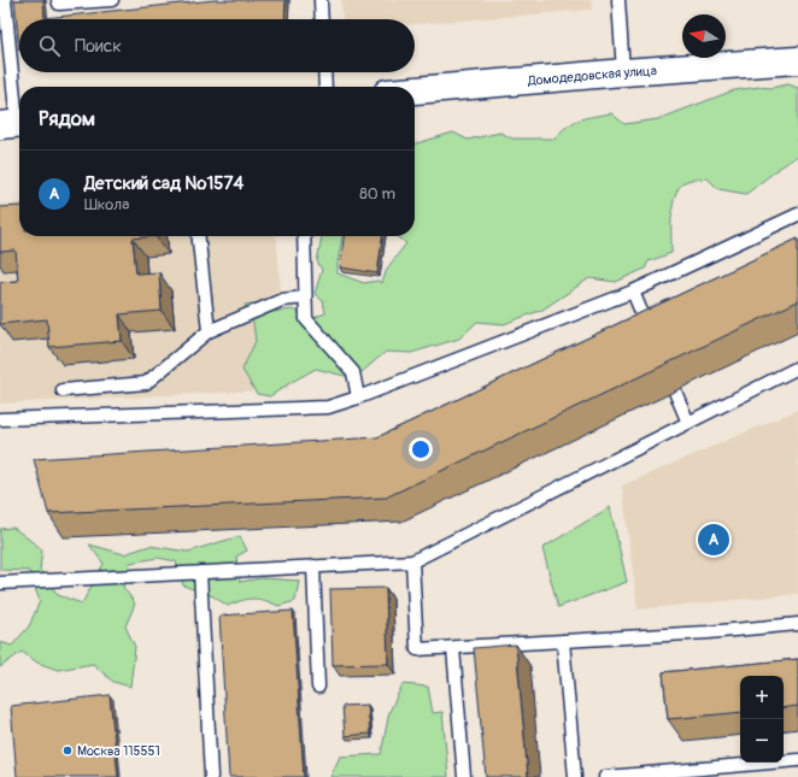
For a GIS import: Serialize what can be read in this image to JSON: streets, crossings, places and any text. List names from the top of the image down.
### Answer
{
  "streets": {
    "street": ["Домодедовская улица"]
  },
  "places": ["Москва 115551"],
  "north": "left",
  "page": {
    "search": "Поиск",
    "heading": "Рядом",
    "list": [
      {
        "mark": "A",
        "name": "Детский сад №1574",
        "note": "Школа",
        "value": "80 m"
      }
    ],
    "pins": "A",
    "map_buttons": ["+", "−"]
  }
}
